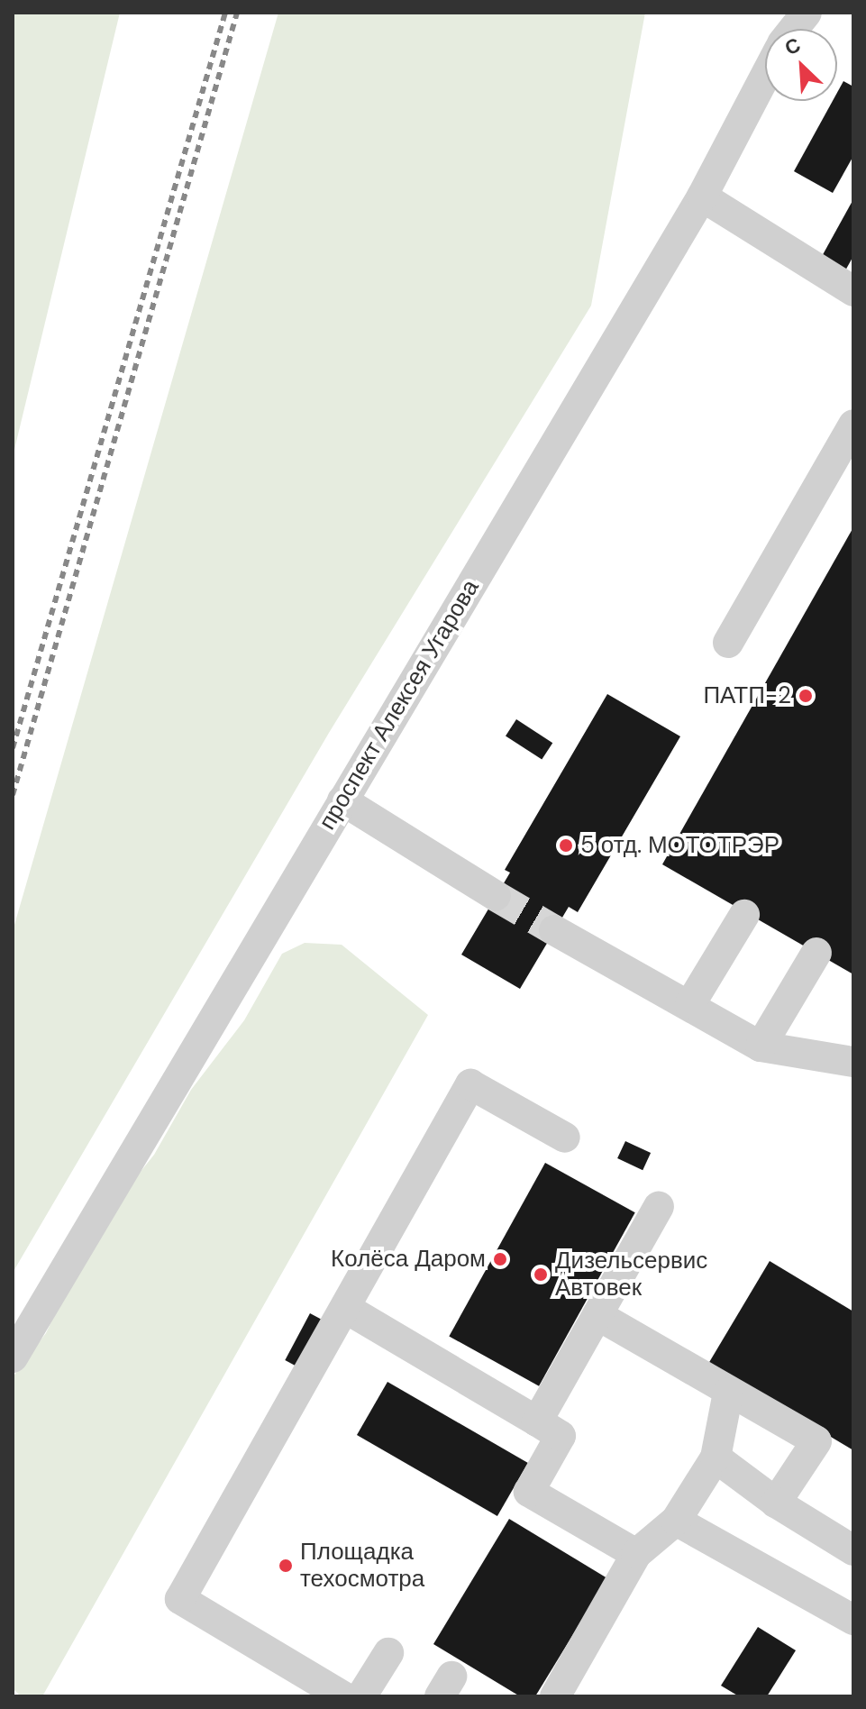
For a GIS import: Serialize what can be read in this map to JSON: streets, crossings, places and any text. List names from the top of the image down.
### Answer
{
  "streets": {
    "street": ["проспект Алексея Угарова"]
  },
  "places": [
    "ПАТП-2",
    "5 отд. МОТОТРЭР",
    "Колёса Даром",
    "Дизельсервис Автовек",
    "Площадка техосмотра"
  ],
  "north": "top left"
}
